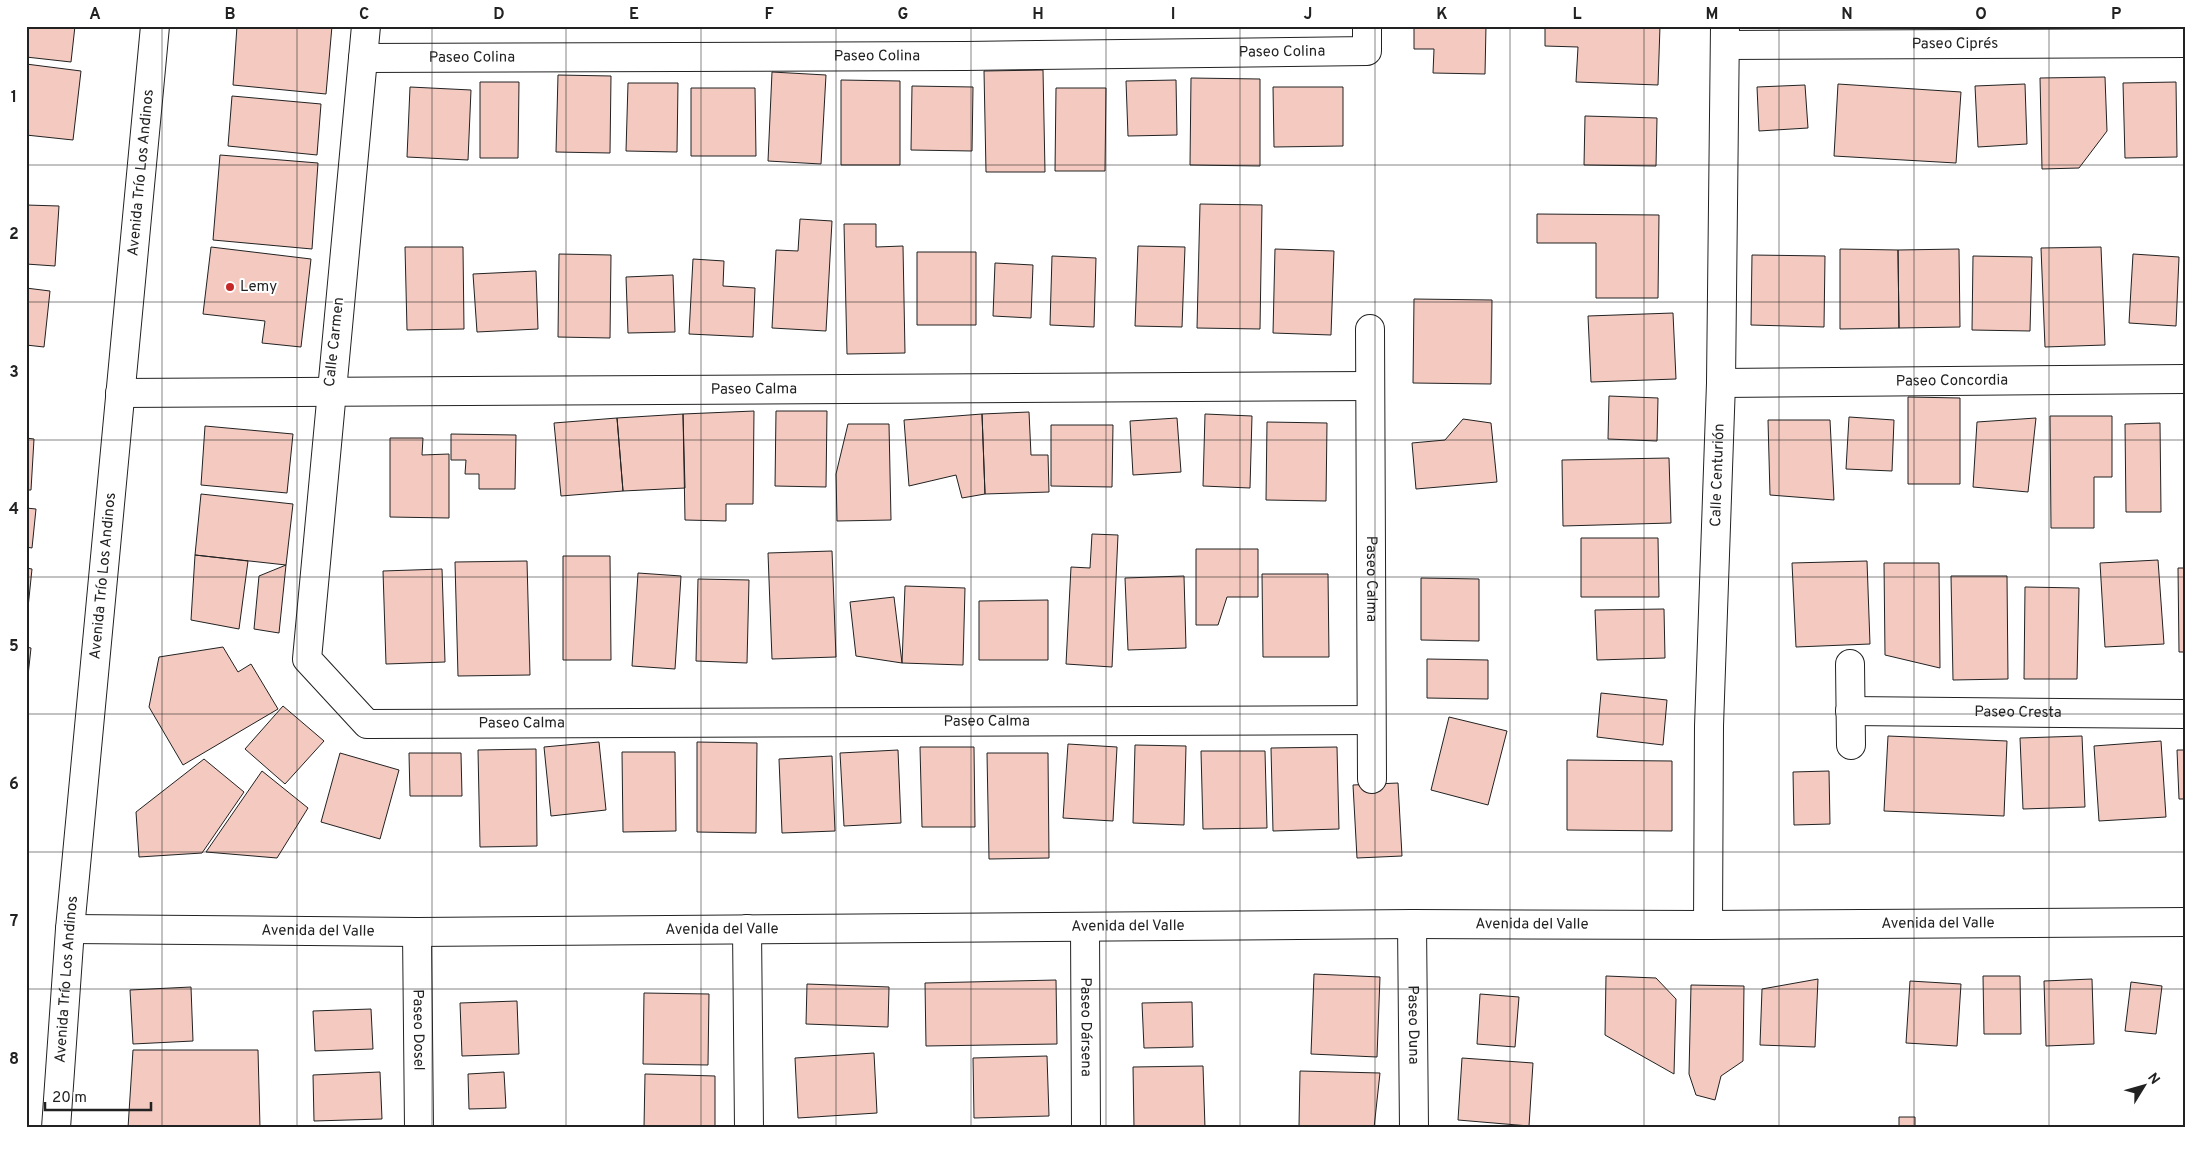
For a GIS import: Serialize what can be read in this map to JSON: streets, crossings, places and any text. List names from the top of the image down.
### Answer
{
  "streets": {
    "street": [
      "Paseo Ciprés",
      "Paseo Colina",
      "Avenida Trío Los Andinos",
      "Calle Carmen",
      "Paseo Concordia",
      "Paseo Calma",
      "Calle Centurión",
      "Paseo Cresta",
      "Avenida del Valle",
      "Paseo Duna",
      "Paseo Dársena",
      "Paseo Dosel"
    ]
  },
  "crossings": [
    ["Paseo Ciprés", "Calle Centurión"],
    ["Paseo Colina", "Calle Carmen"],
    ["Avenida Trío Los Andinos", "Paseo Calma"],
    ["Avenida Trío Los Andinos", "Avenida del Valle"],
    ["Calle Carmen", "Paseo Calma"],
    ["Paseo Concordia", "Calle Centurión"],
    ["Calle Centurión", "Avenida del Valle"],
    ["Avenida del Valle", "Paseo Duna"],
    ["Avenida del Valle", "Paseo Dársena"],
    ["Avenida del Valle", "Paseo Dosel"]
  ],
  "places": ["Lemy"],
  "scale_bar": "20 m",
  "north": "top right",
  "grid": {
    "columns": [
      "A",
      "B",
      "C",
      "D",
      "E",
      "F",
      "G",
      "H",
      "I",
      "J",
      "K",
      "L",
      "M",
      "N",
      "O",
      "P"
    ],
    "rows": [
      "1",
      "2",
      "3",
      "4",
      "5",
      "6",
      "7",
      "8"
    ]
  }
}
